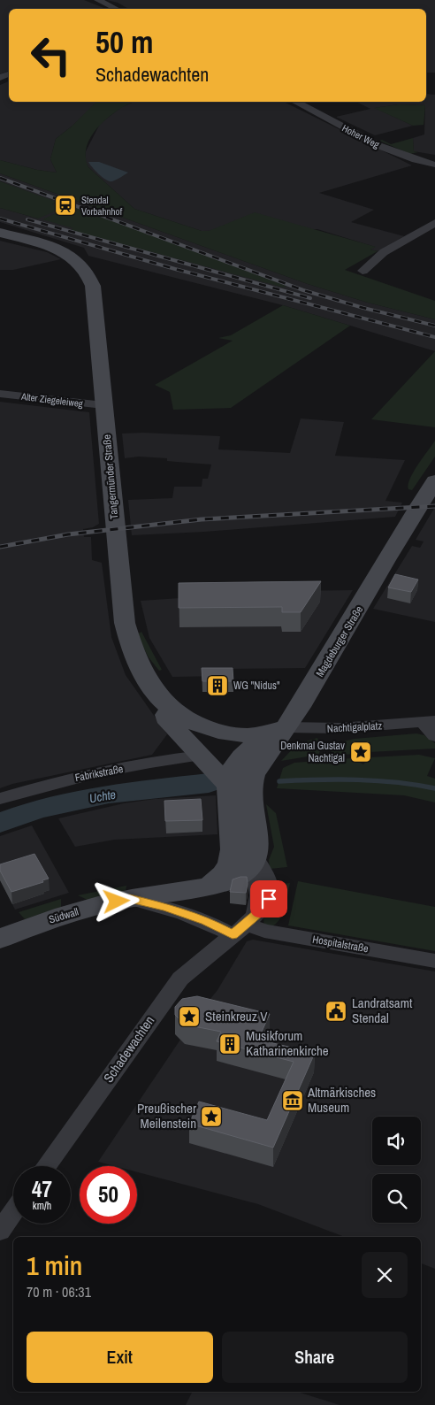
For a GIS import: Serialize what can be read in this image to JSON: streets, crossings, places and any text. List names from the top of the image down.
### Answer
{
  "streets": {
    "main road": [
      "Tangermünder Straße",
      "Magdeburger Straße",
      "Nachtigalplatz",
      "Südwall"
    ],
    "street": [
      "Hoher Weg",
      "Alter Ziegeleiweg",
      "Fabrikstraße",
      "Hospitalstraße",
      "Schadewachten"
    ]
  },
  "crossings": [
    ["Alter Ziegeleiweg", "Tangermünder Straße"],
    ["Tangermünder Straße", "Nachtigalplatz"],
    ["Magdeburger Straße", "Nachtigalplatz"],
    ["Magdeburger Straße", "Südwall"],
    ["Magdeburger Straße", "Schadewachten"],
    ["Südwall", "Schadewachten"],
    ["Hospitalstraße", "Schadewachten"]
  ],
  "water": ["Uchte"],
  "places": {
    "station": ["Stendal Vorbahnhof"],
    "building": ["WG \"Nidus\"", "Musikforum Katharinenkirche"],
    "place": ["Denkmal Gustav Nachtigal", "Steinkreuz V", "Preußischer Meilenstein"],
    "public building": ["Landratsamt Stendal"],
    "museum": ["Altmärkisches Museum"]
  },
  "page": {
    "turn": ["50 m", "Schadewachten"],
    "speed": "47 km/h",
    "limit": "50",
    "heading": ["1 min", "70 m · 06:31"],
    "buttons": ["Exit", "Share"]
  }
}
